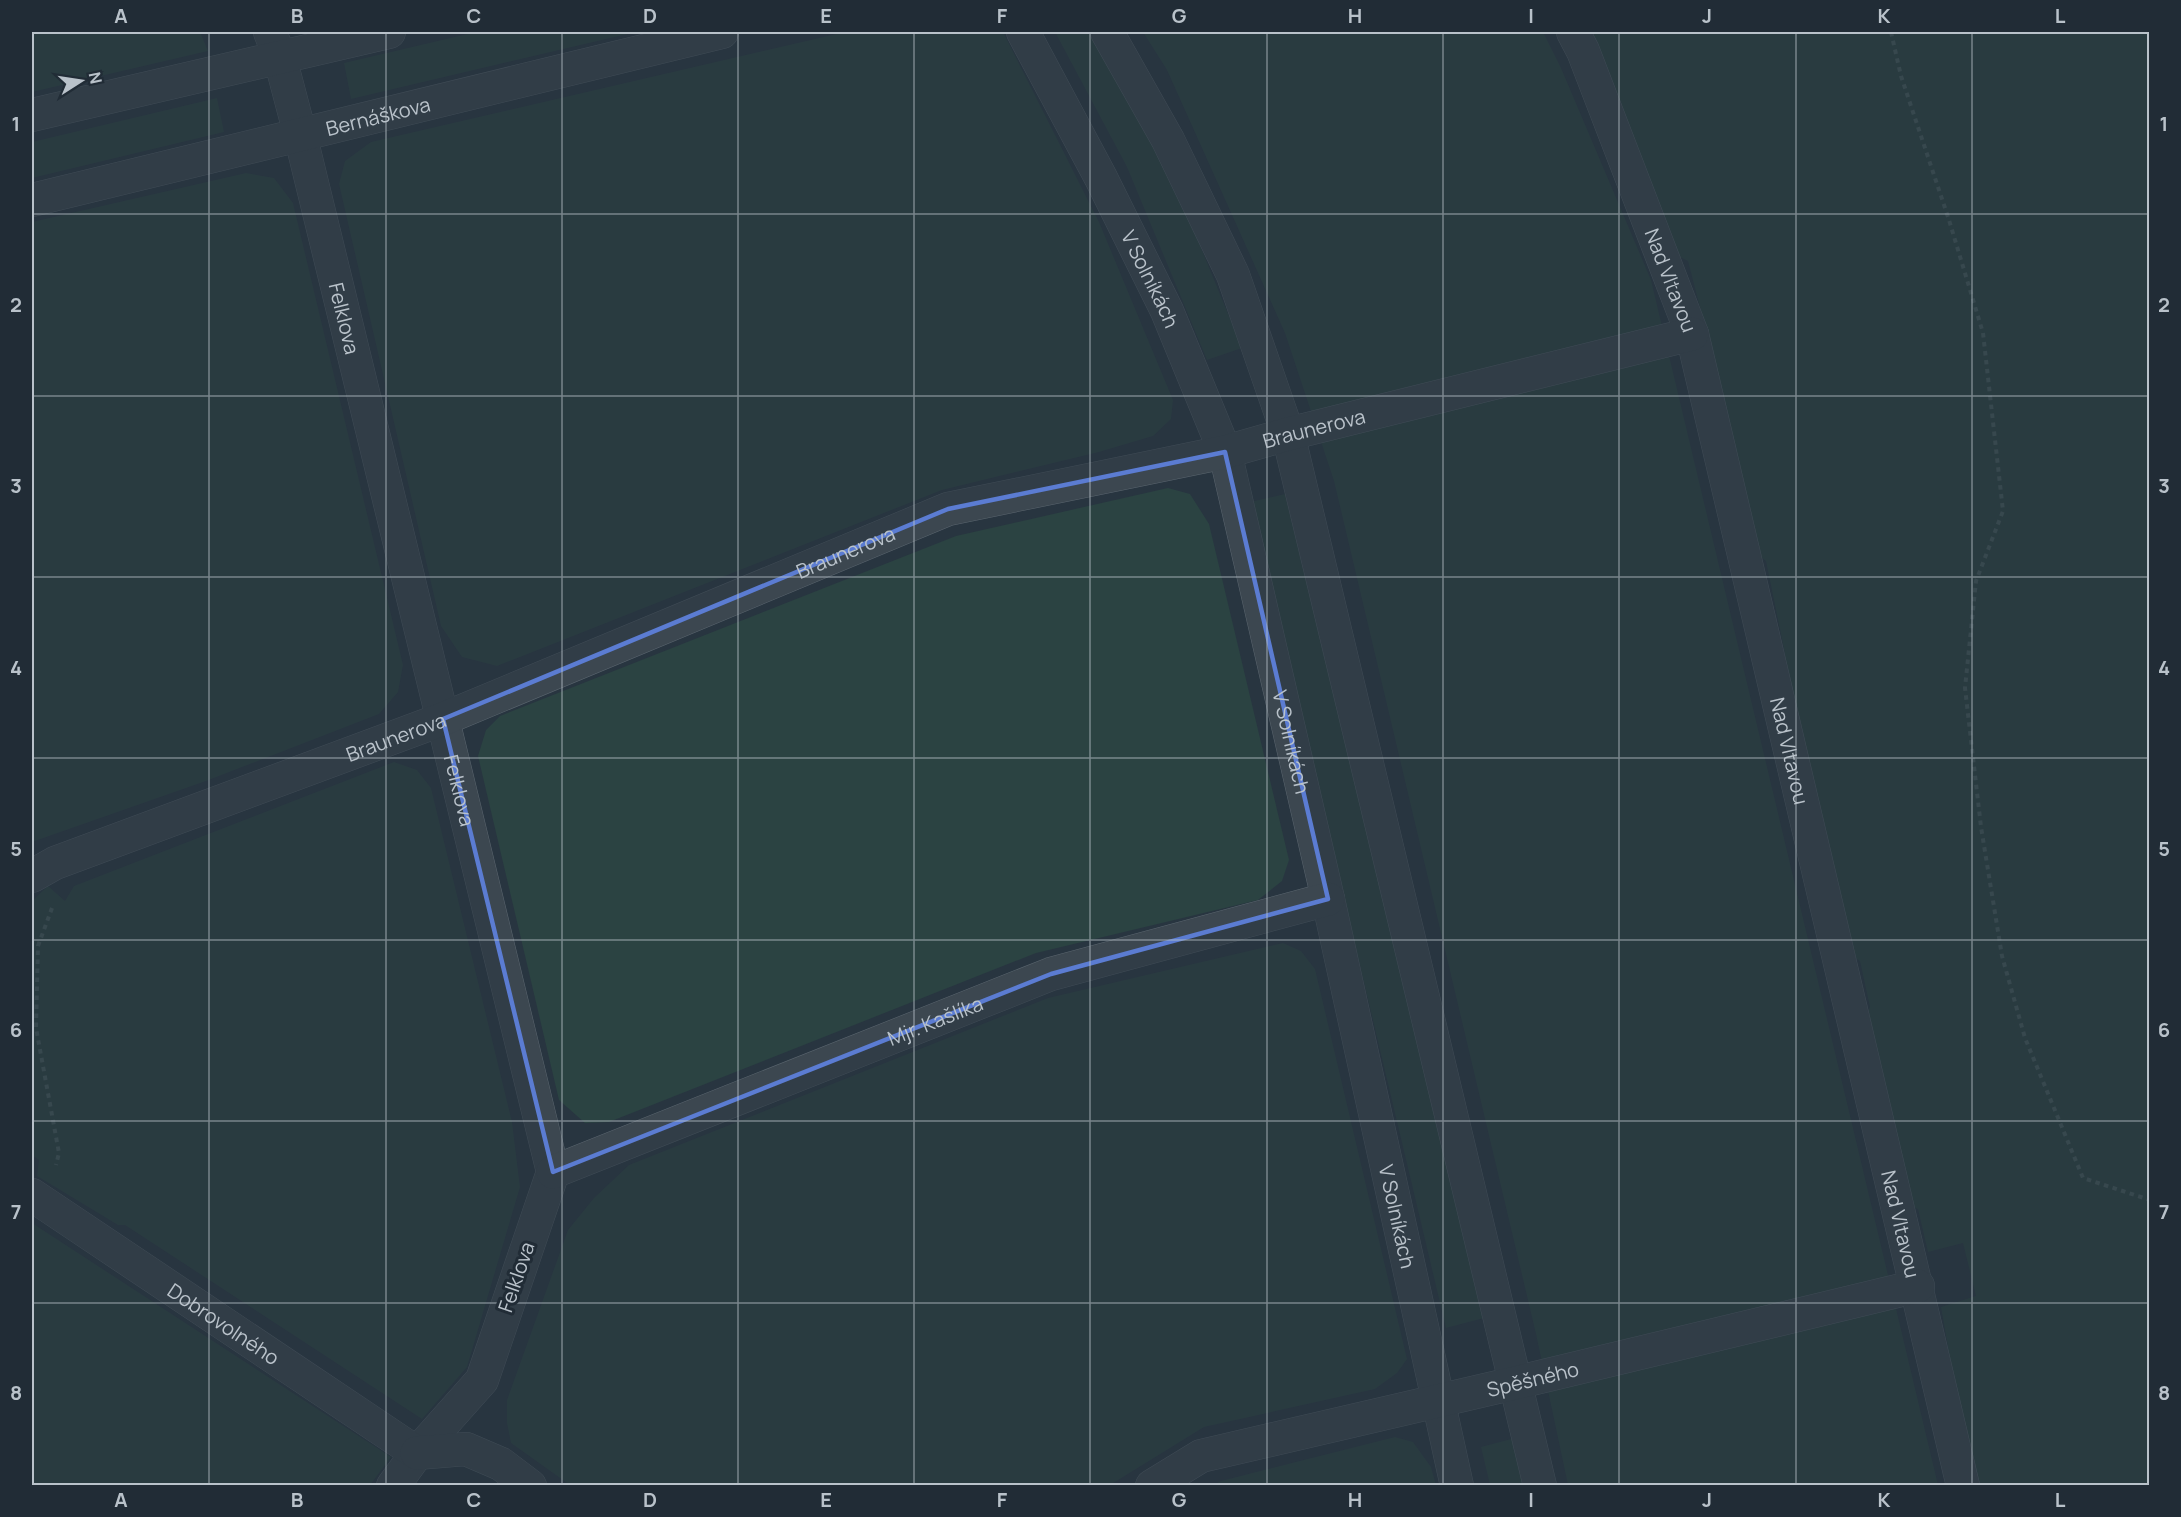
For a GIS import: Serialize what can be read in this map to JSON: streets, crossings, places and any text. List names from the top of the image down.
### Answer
{
  "streets": {
    "street": [
      "Bernáškova",
      "V Solníkách",
      "Nad Vltavou",
      "Felklova",
      "Braunerova",
      "Mjr. Kašlíka",
      "Dobrovolného",
      "Spěšného"
    ]
  },
  "crossings": [
    ["Bernáškova", "Felklova"],
    ["V Solníkách", "Braunerova"],
    ["V Solníkách", "Mjr. Kašlíka"],
    ["V Solníkách", "Spěšného"],
    ["Nad Vltavou", "Braunerova"],
    ["Nad Vltavou", "Spěšného"],
    ["Felklova", "Braunerova"],
    ["Felklova", "Mjr. Kašlíka"],
    ["Felklova", "Dobrovolného"]
  ],
  "north": "right",
  "grid": {
    "columns": [
      "A",
      "B",
      "C",
      "D",
      "E",
      "F",
      "G",
      "H",
      "I",
      "J",
      "K",
      "L"
    ],
    "rows": [
      "1",
      "2",
      "3",
      "4",
      "5",
      "6",
      "7",
      "8"
    ]
  }
}
